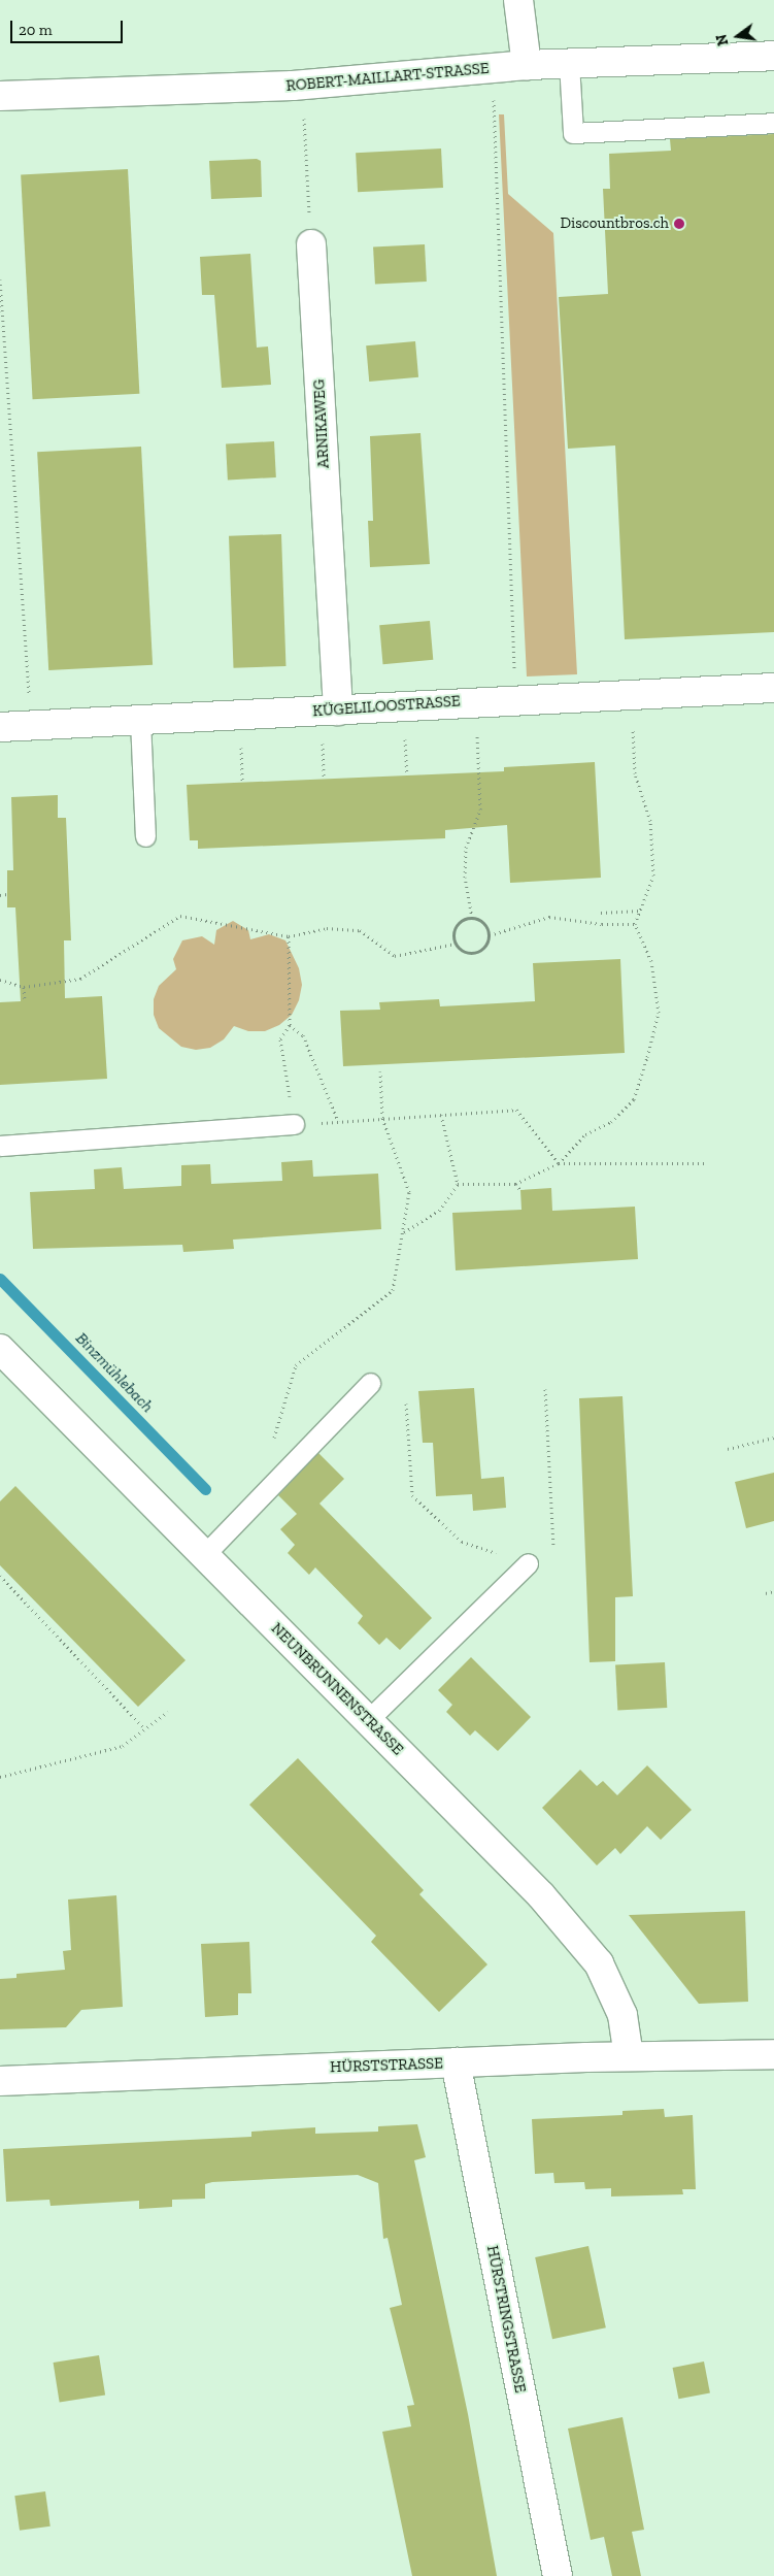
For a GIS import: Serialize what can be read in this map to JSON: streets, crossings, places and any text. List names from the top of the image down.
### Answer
{
  "streets": {
    "street": [
      "ROBERT-MAILLART-STRASSE",
      "ARNIKAWEG",
      "KÜGELILOOSTRASSE",
      "NEUNBRUNNENSTRASSE",
      "HÜRSTSTRASSE",
      "HÜRSTRINGSTRASSE"
    ]
  },
  "crossings": [
    ["ARNIKAWEG", "KÜGELILOOSTRASSE"],
    ["NEUNBRUNNENSTRASSE", "HÜRSTSTRASSE"],
    ["HÜRSTSTRASSE", "HÜRSTRINGSTRASSE"]
  ],
  "water": ["Binzmühlebach"],
  "places": ["Discountbros.ch"],
  "scale_bar": "20 m",
  "north": "left"
}
